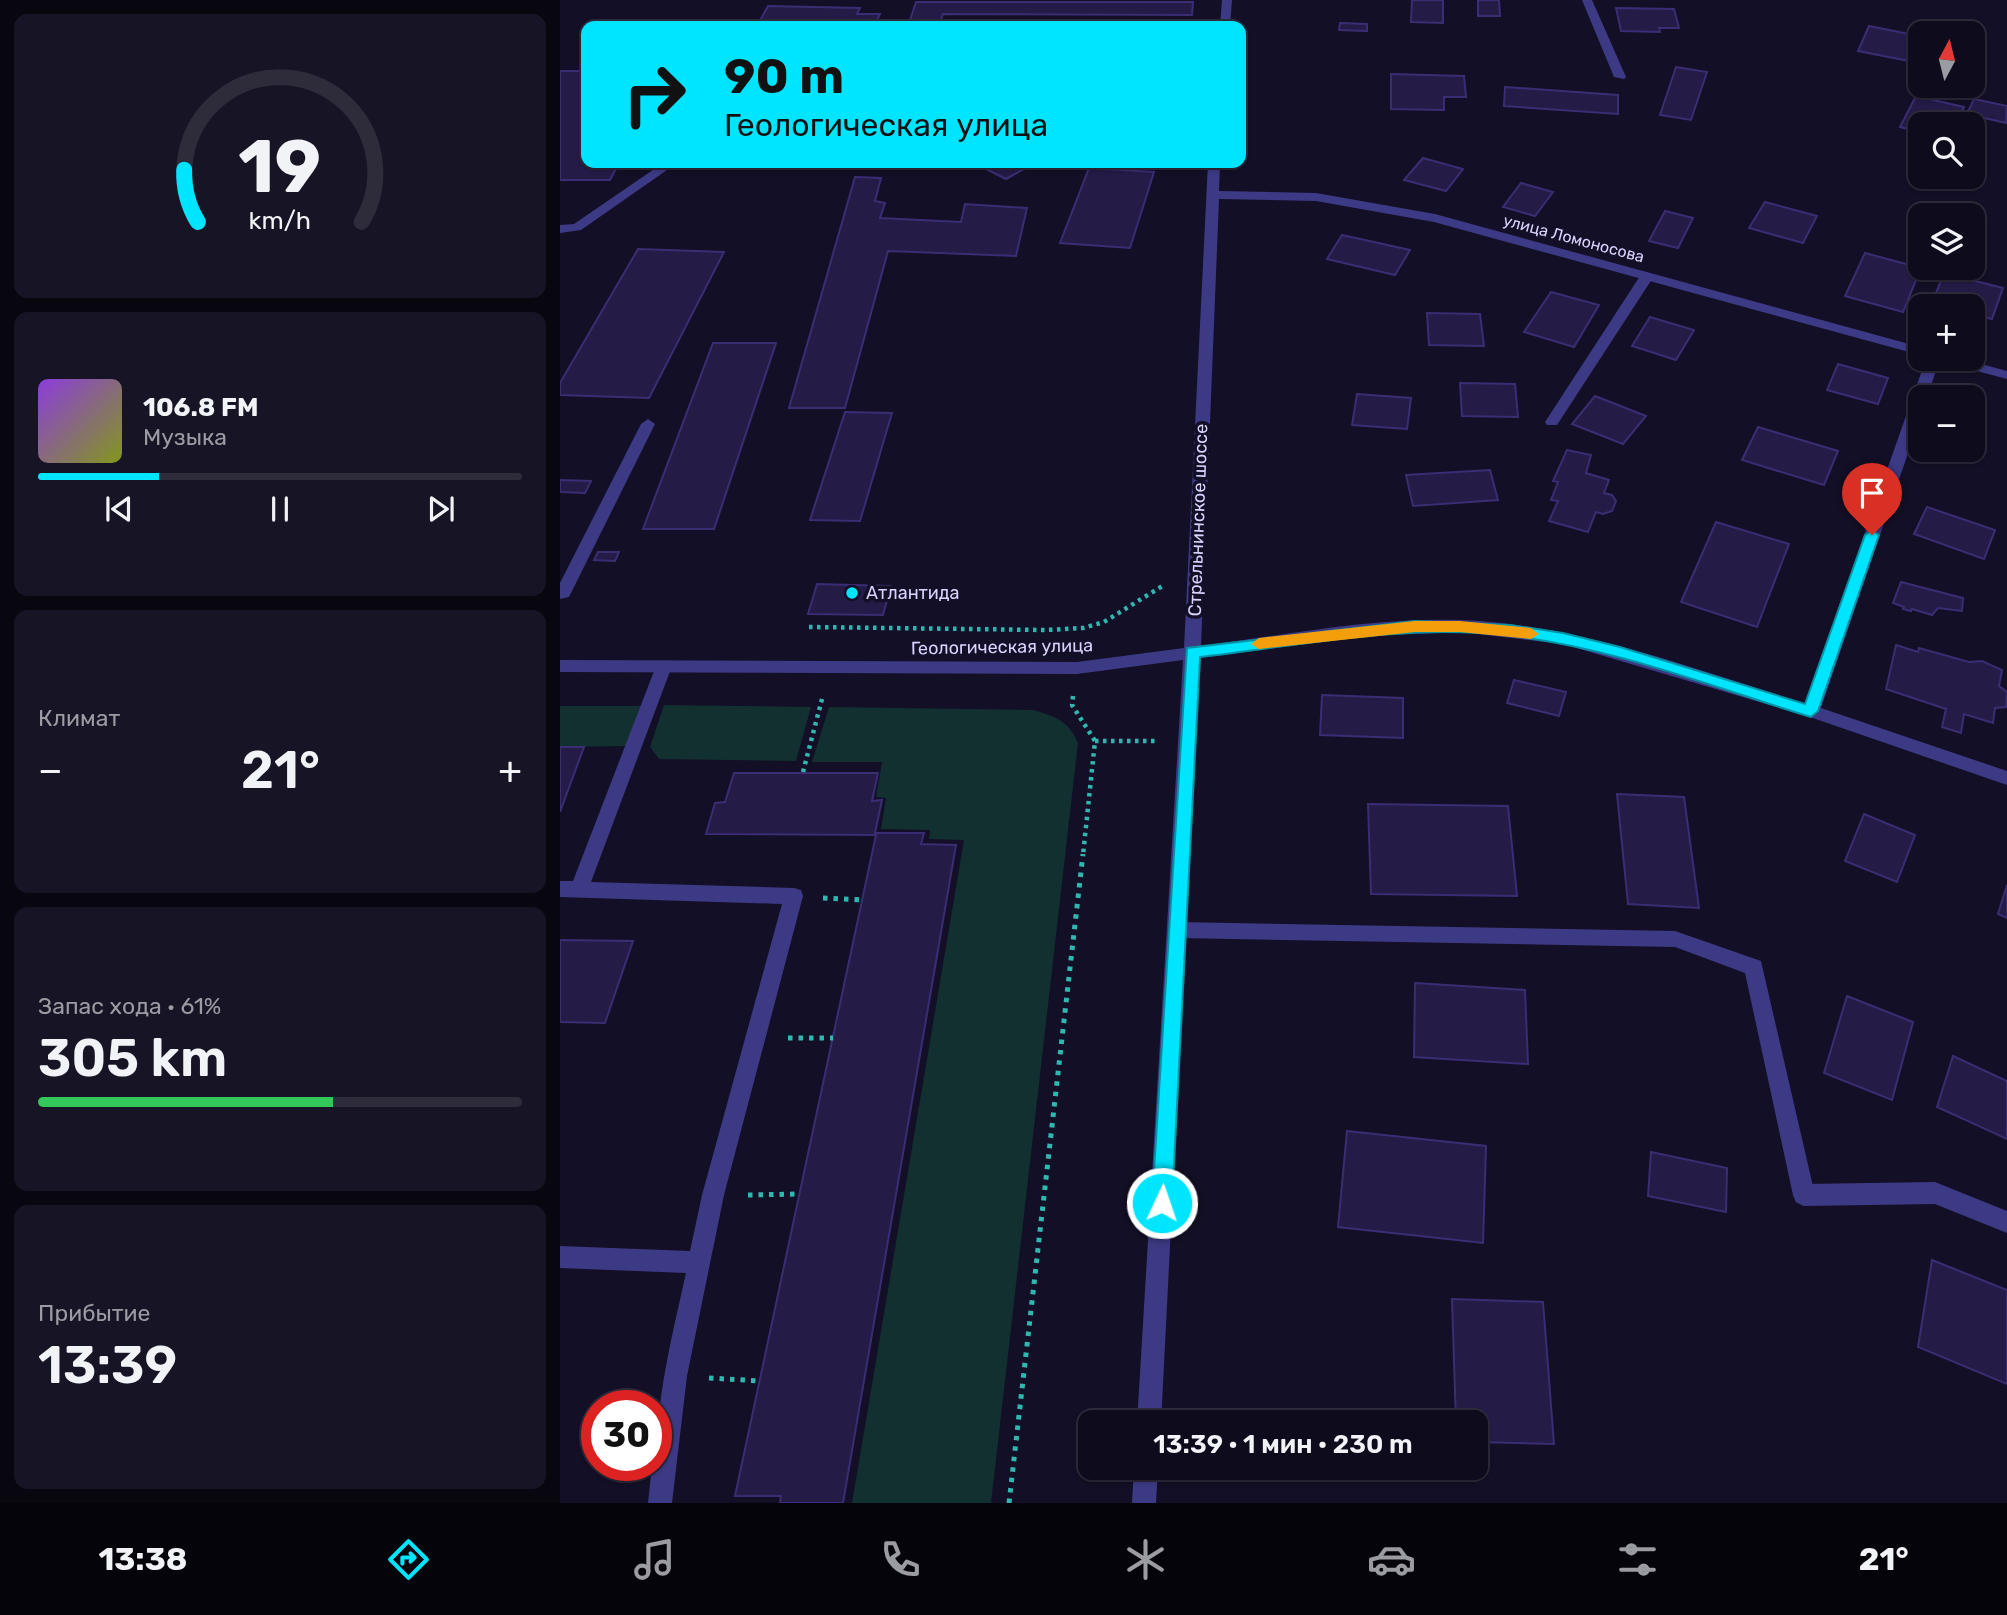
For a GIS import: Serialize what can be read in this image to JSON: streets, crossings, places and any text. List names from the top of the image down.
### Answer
{
  "streets": {
    "street": ["улица Ломоносова", "Стрельнинское шоссе", "Геологическая улица"]
  },
  "crossings": [
    ["улица Ломоносова", "Стрельнинское шоссе"],
    ["Стрельнинское шоссе", "Геологическая улица"]
  ],
  "places": ["Атлантида"],
  "north": "top",
  "page": {
    "map_buttons": ["+", "−"],
    "turn": ["90 m", "Геологическая улица"],
    "song": ["106.8 FM", "Музыка"],
    "tile": [
      "Климат",
      ["Запас хода · 61%", "305 km"],
      ["Прибытие", "13:39"]
    ],
    "heat": ["−", "21°", "+"],
    "limit": "30",
    "trip": "13:39 · 1 мин · 230 m",
    "tabs": ["13:38", "21°"],
    "gauge": ["19", "km/h"]
  }
}
